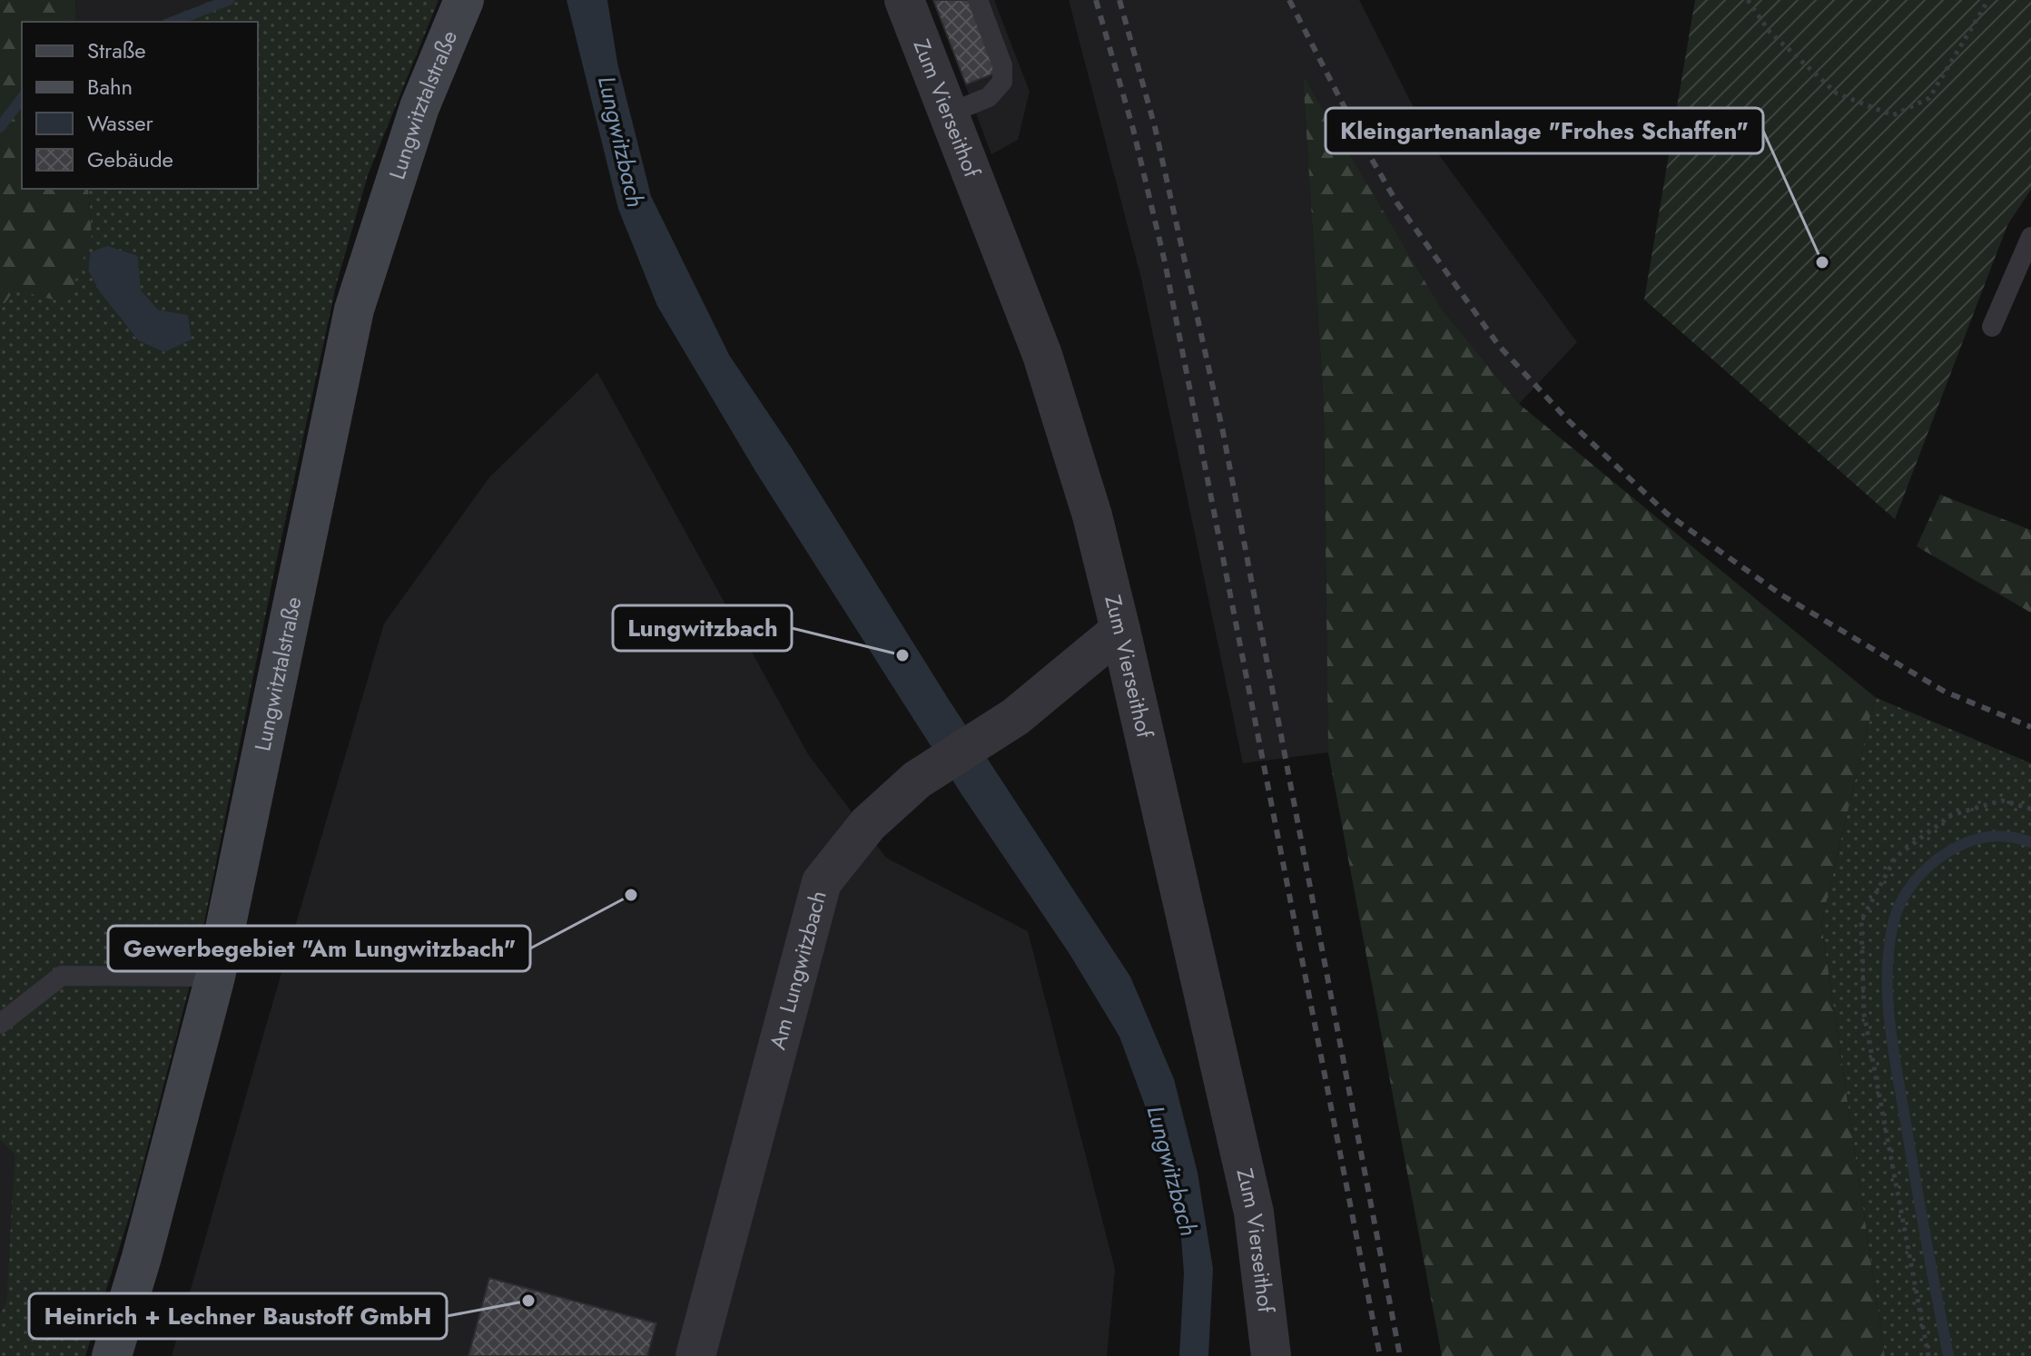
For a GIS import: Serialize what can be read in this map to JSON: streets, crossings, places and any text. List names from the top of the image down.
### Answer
{
  "streets": {
    "main road": ["Lungwitztalstraße"],
    "street": ["Zum Vierseithof", "Am Lungwitzbach"]
  },
  "crossings": [
    ["Zum Vierseithof", "Am Lungwitzbach"]
  ],
  "water": ["Lungwitzbach"],
  "places": [
    "Kleingartenanlage \"Frohes Schaffen\"",
    "Lungwitzbach",
    "Gewerbegebiet \"Am Lungwitzbach\"",
    "Heinrich + Lechner Baustoff GmbH"
  ],
  "legend": [
    "Straße",
    "Bahn",
    "Wasser",
    "Gebäude"
  ]
}
